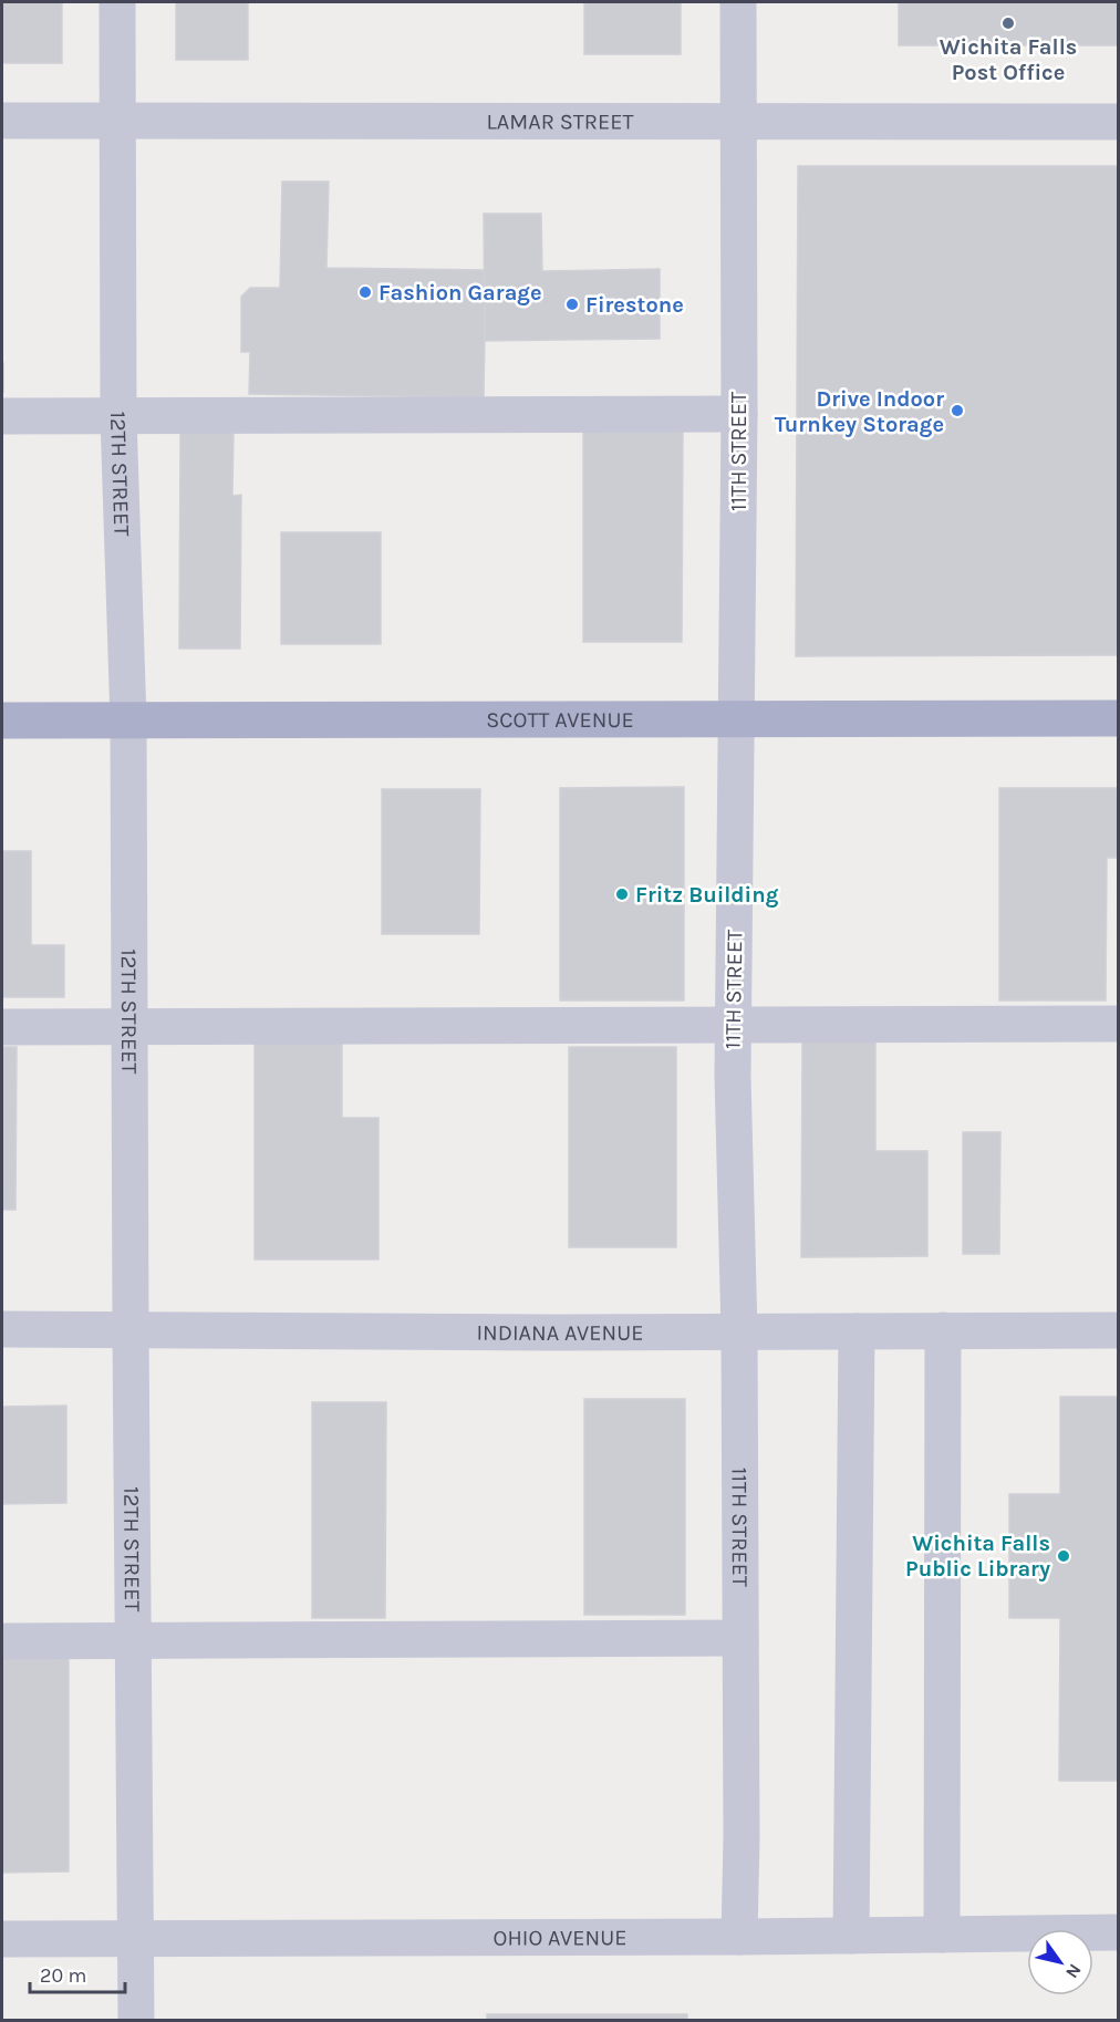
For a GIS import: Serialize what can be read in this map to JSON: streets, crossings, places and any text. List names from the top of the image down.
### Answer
{
  "streets": {
    "main road": ["SCOTT AVENUE"],
    "street": [
      "LAMAR STREET",
      "11TH STREET",
      "12TH STREET",
      "INDIANA AVENUE",
      "OHIO AVENUE"
    ]
  },
  "crossings": [
    ["LAMAR STREET", "11TH STREET"],
    ["LAMAR STREET", "12TH STREET"],
    ["11TH STREET", "SCOTT AVENUE"],
    ["11TH STREET", "INDIANA AVENUE"],
    ["11TH STREET", "OHIO AVENUE"],
    ["12TH STREET", "SCOTT AVENUE"],
    ["12TH STREET", "INDIANA AVENUE"],
    ["12TH STREET", "OHIO AVENUE"]
  ],
  "places": [
    "Wichita Falls Post Office",
    "Fashion Garage",
    "Firestone",
    "Drive Indoor Turnkey Storage",
    "Fritz Building",
    "Wichita Falls Public Library"
  ],
  "scale_bar": "20 m",
  "north": "bottom right"
}
